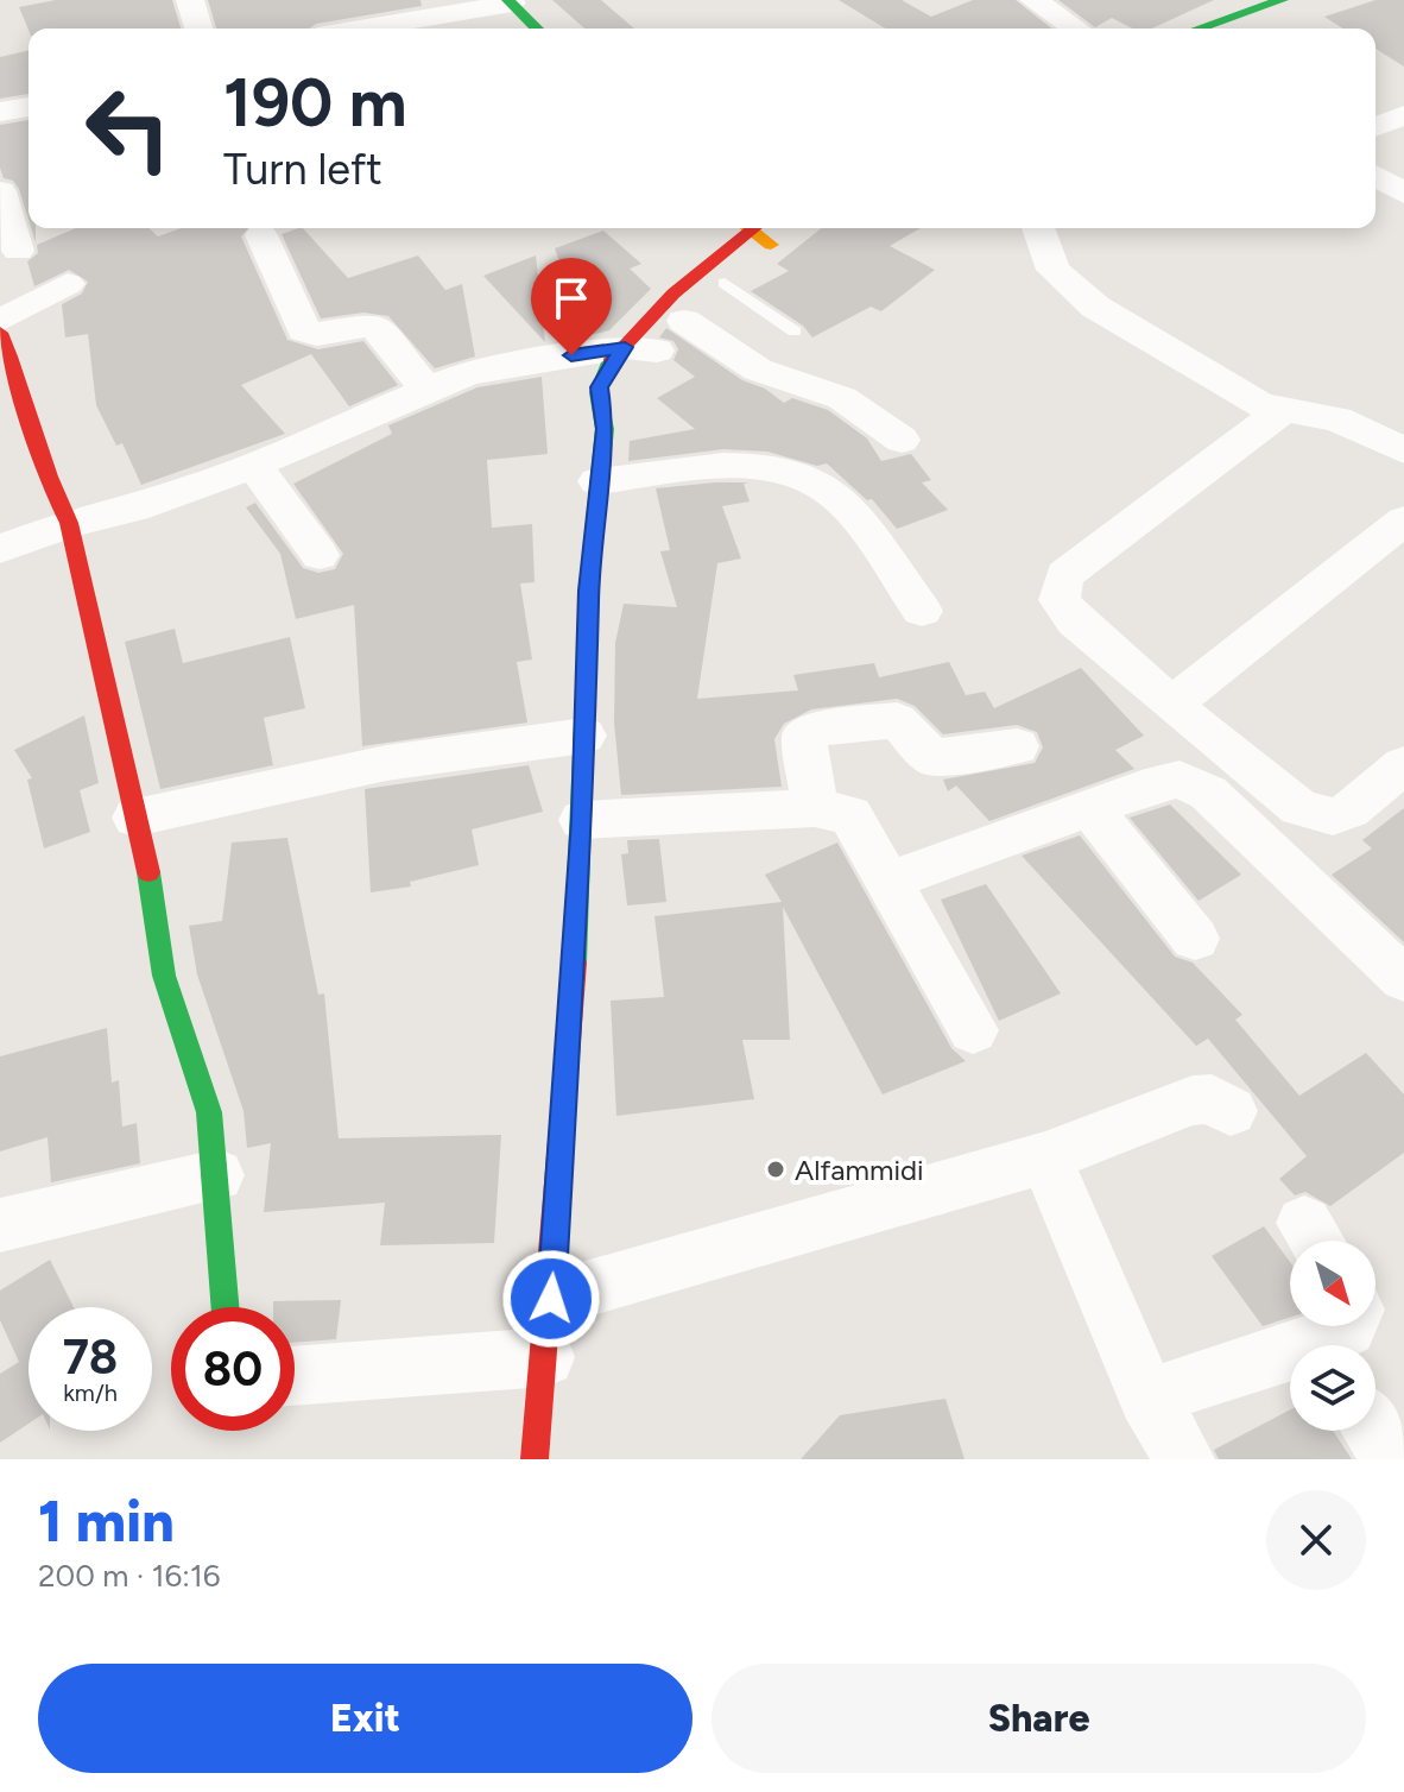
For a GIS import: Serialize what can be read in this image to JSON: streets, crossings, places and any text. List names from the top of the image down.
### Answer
{
  "places": ["Alfammidi"],
  "north": "bottom right",
  "page": {
    "turn": ["190 m", "Turn left"],
    "speed": "78 km/h",
    "limit": "80",
    "heading": ["1 min", "200 m · 16:16"],
    "buttons": ["Exit", "Share"]
  }
}
